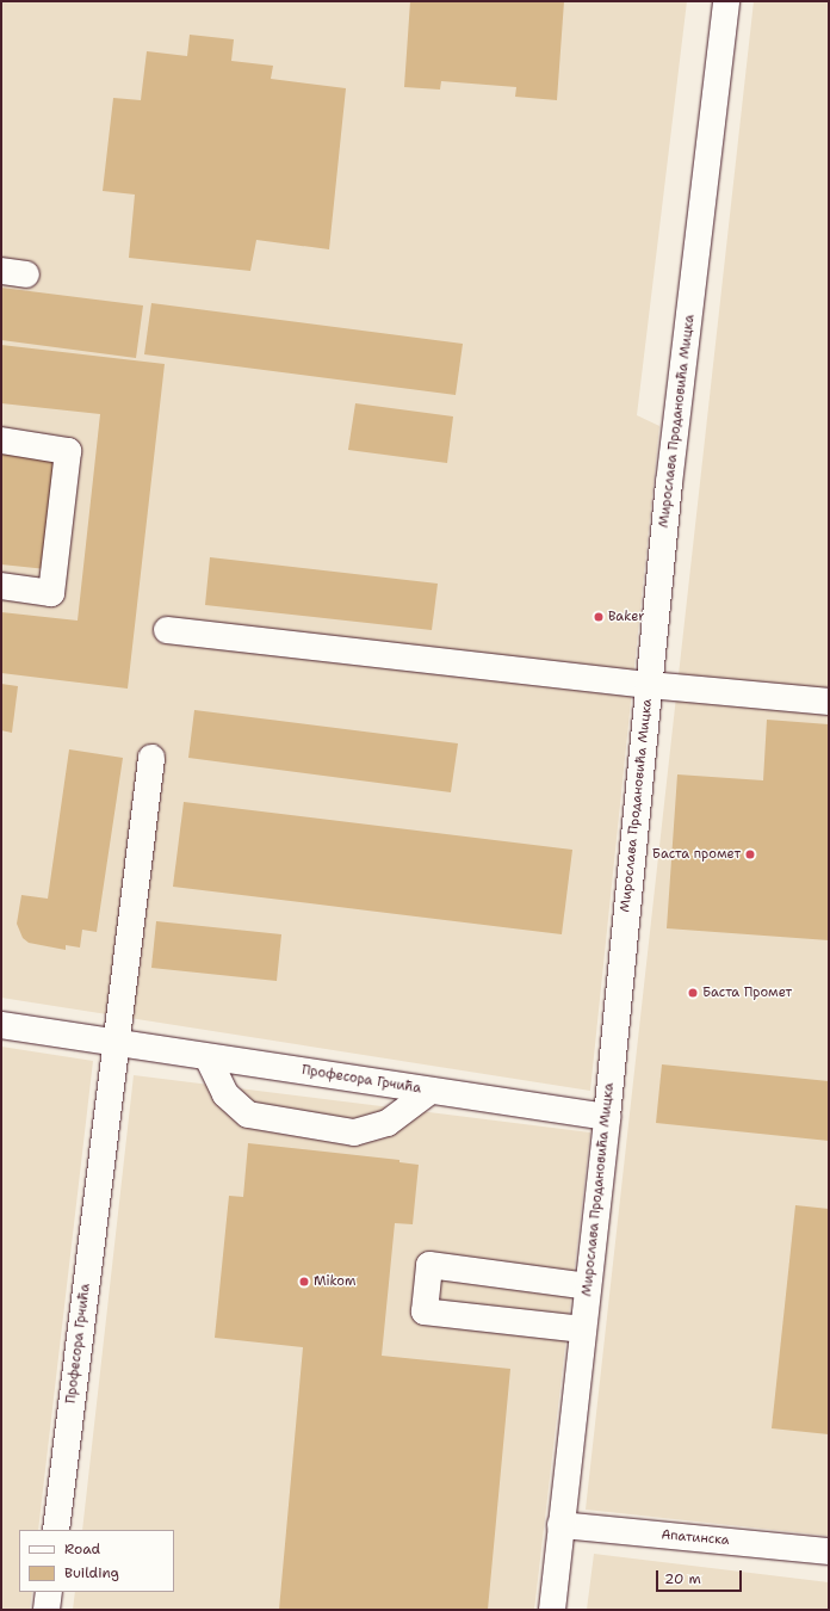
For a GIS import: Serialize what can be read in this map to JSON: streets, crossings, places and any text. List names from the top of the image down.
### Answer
{
  "streets": {
    "street": ["Мирослава Продановића Мицка", "Професора Грчића", "Апатинска"]
  },
  "crossings": [
    ["Мирослава Продановића Мицка", "Професора Грчића"],
    ["Мирослава Продановића Мицка", "Апатинска"]
  ],
  "places": [
    "Baker",
    "Баста промет",
    "Баста Промет",
    "Mikom"
  ],
  "legend": ["Road", "Building"],
  "scale_bar": "20 m"
}
